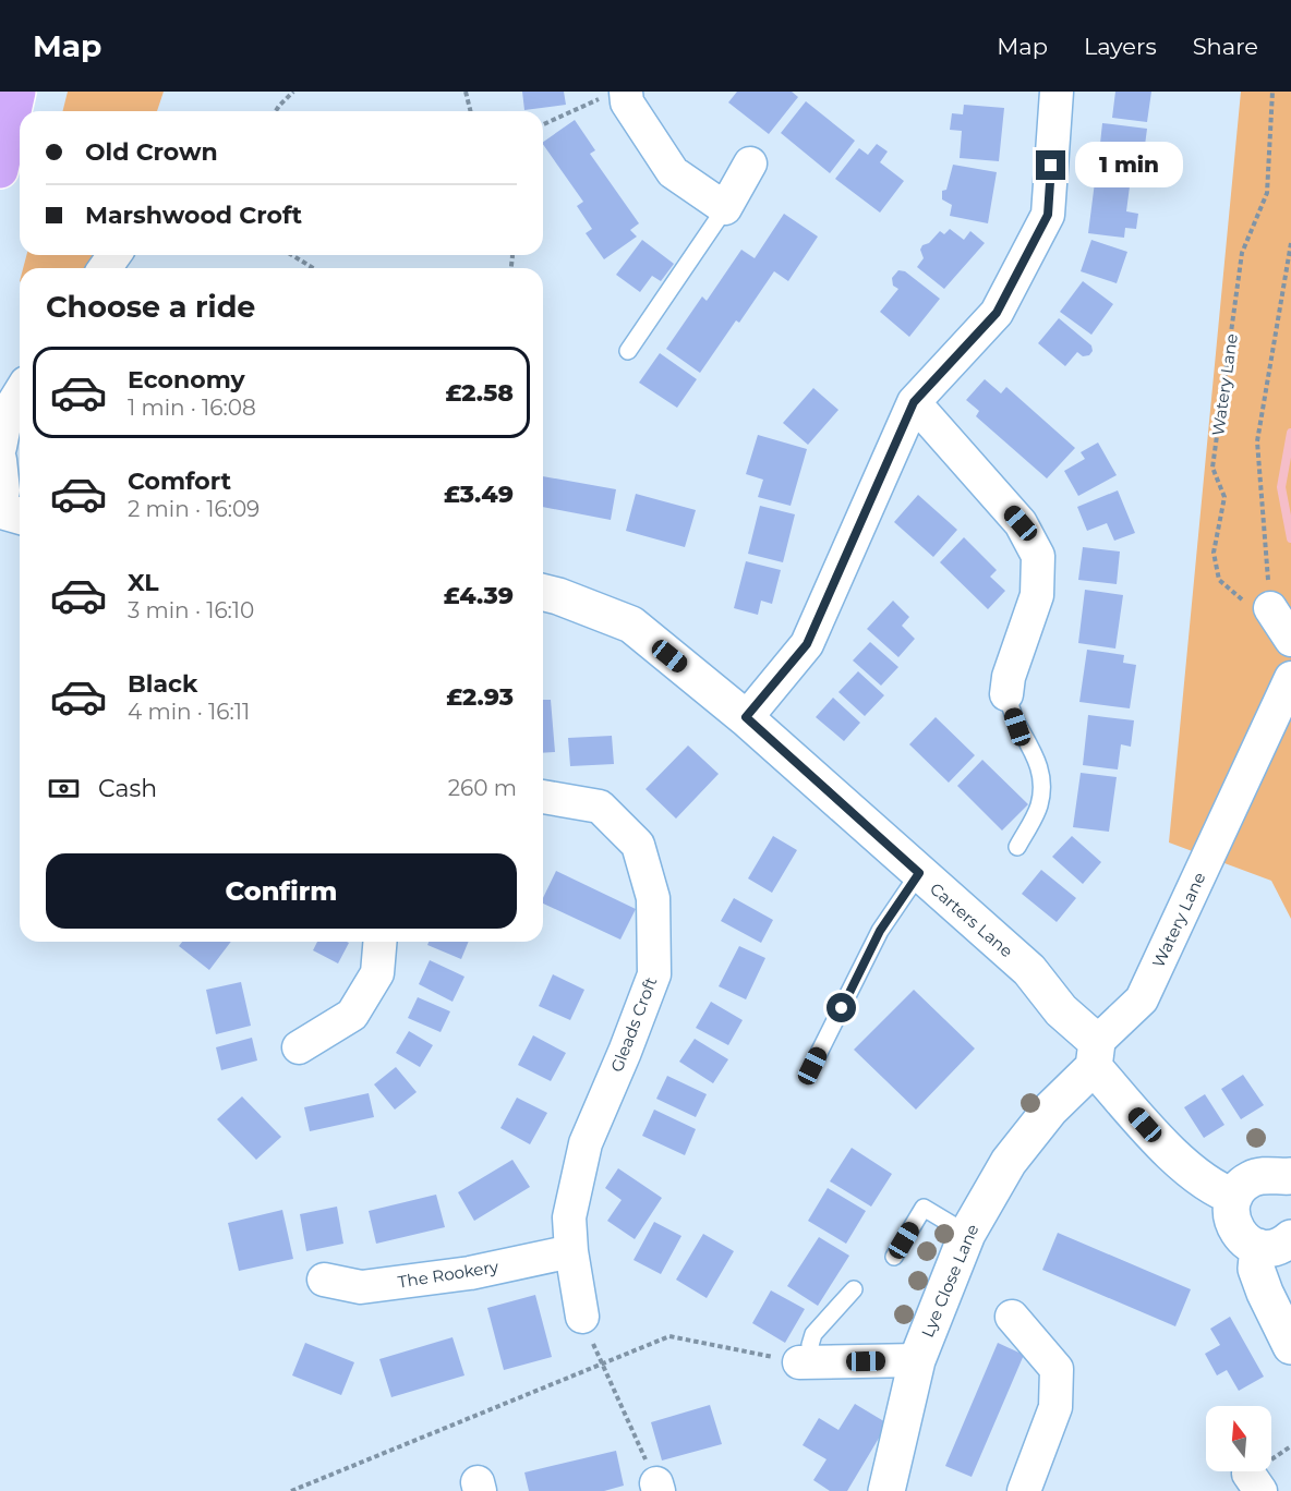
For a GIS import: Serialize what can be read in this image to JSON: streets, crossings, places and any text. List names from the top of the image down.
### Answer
{
  "streets": {
    "street": [
      "Watery Lane",
      "Carters Lane",
      "Gleads Croft",
      "The Rookery",
      "Lye Close Lane"
    ]
  },
  "crossings": [
    ["Watery Lane", "Carters Lane"],
    ["Watery Lane", "Lye Close Lane"],
    ["Carters Lane", "Lye Close Lane"],
    ["Gleads Croft", "The Rookery"]
  ],
  "north": "top",
  "page": {
    "header": "Map",
    "nav": ["Map", "Layers", "Share"],
    "banner": ["Old Crown", "Marshwood Croft"],
    "bubble": "1 min",
    "heading": "Choose a ride",
    "list": [
      {
        "name": "Economy",
        "note": "1 min · 16:08",
        "value": "£2.58"
      },
      {
        "name": "Comfort",
        "note": "2 min · 16:09",
        "value": "£3.49"
      },
      {
        "name": "XL",
        "note": "3 min · 16:10",
        "value": "£4.39"
      },
      {
        "name": "Black",
        "note": "4 min · 16:11",
        "value": "£2.93"
      }
    ],
    "pay": ["Cash", "260 m"],
    "buttons": "Confirm"
  }
}
